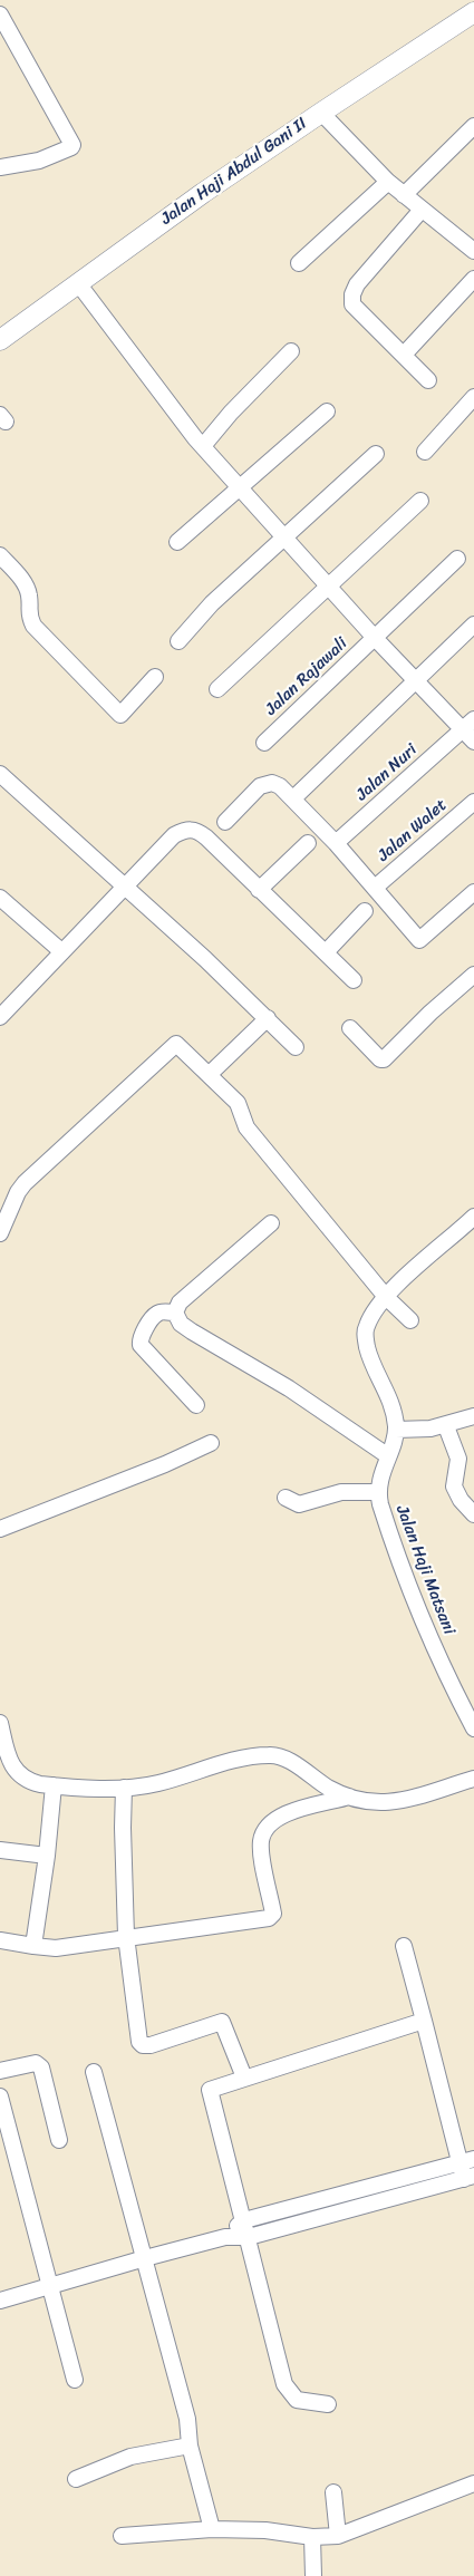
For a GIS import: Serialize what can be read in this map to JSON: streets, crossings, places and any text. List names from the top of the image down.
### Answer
{
  "streets": {
    "street": [
      "Jalan Haji Abdul Gani II",
      "Jalan Rajawali",
      "Jalan Nuri",
      "Jalan Walet",
      "Jalan Haji Matsani"
    ]
  }
}
